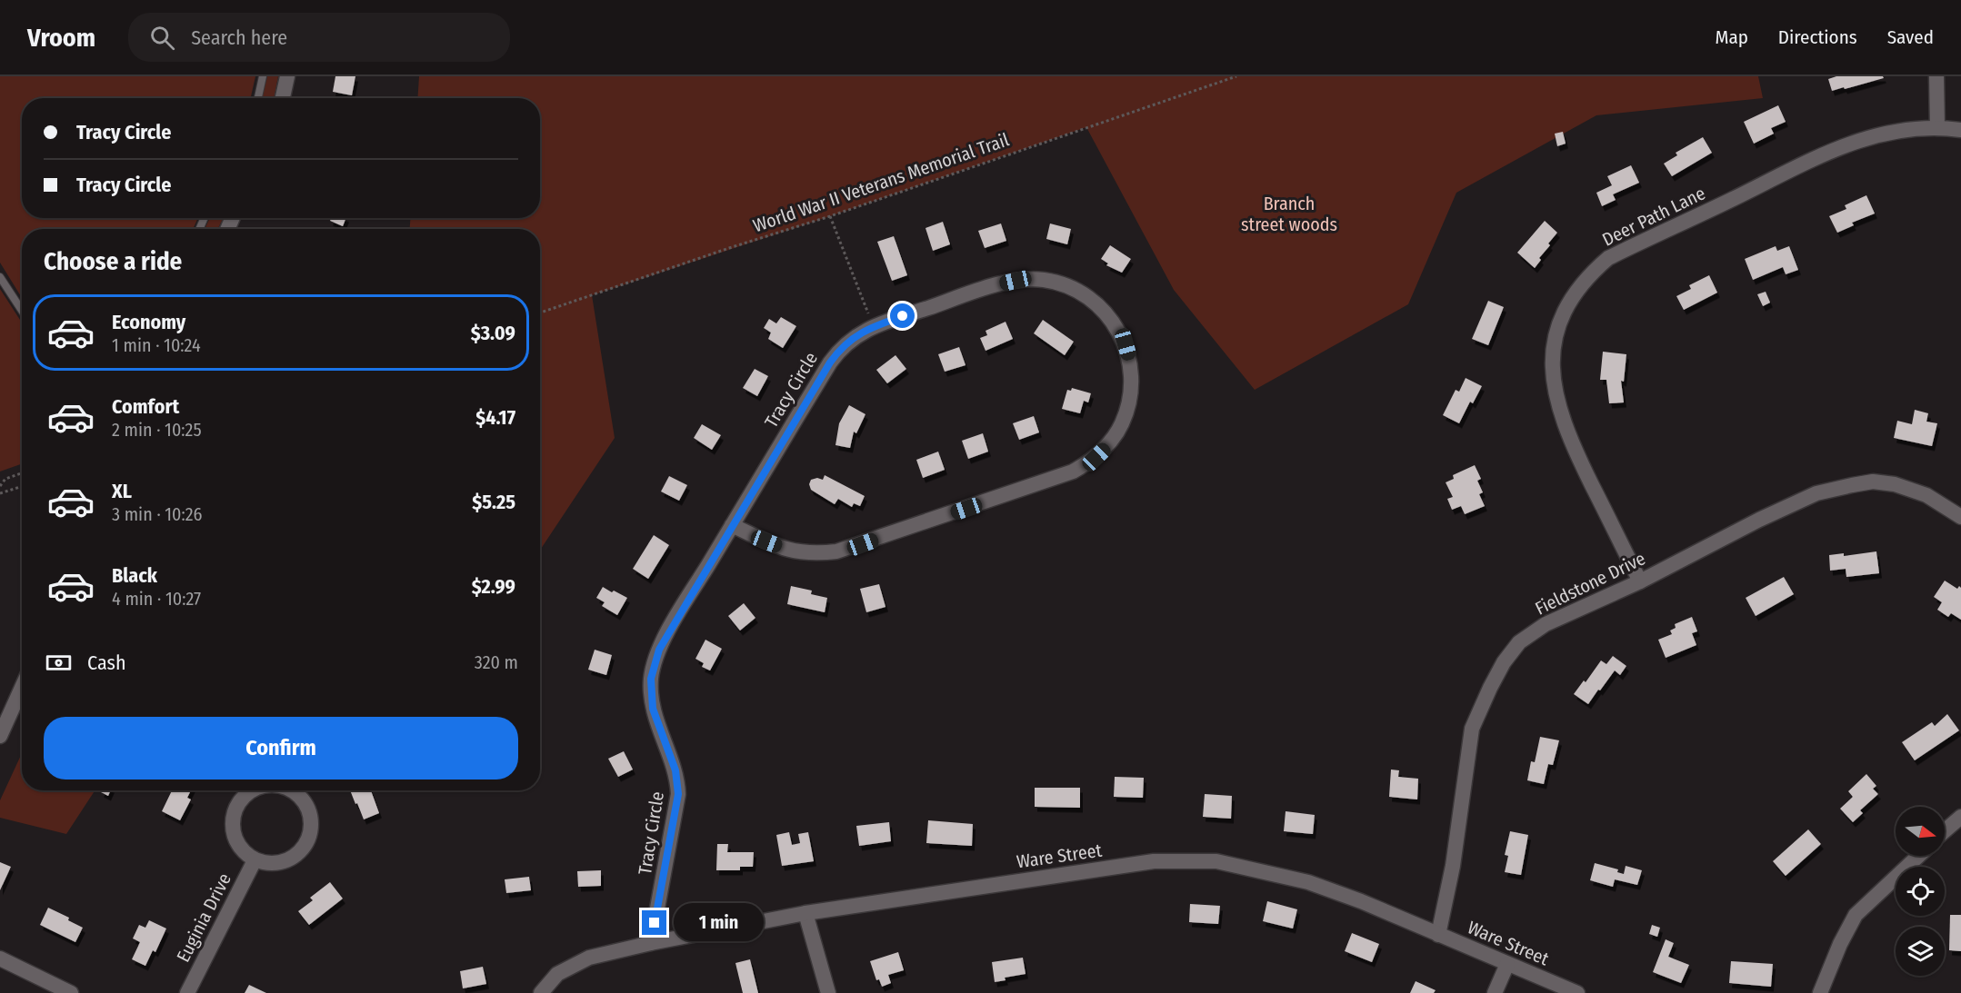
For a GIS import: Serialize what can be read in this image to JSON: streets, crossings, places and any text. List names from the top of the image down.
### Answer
{
  "streets": {
    "street": [
      "Deer Path Lane",
      "Tracy Circle",
      "Fieldstone Drive",
      "Ware Street",
      "Euginia Drive"
    ],
    "path": ["World War II Veterans Memorial Trail"]
  },
  "crossings": [
    ["Deer Path Lane", "Fieldstone Drive"],
    ["Tracy Circle", "Ware Street"],
    ["Fieldstone Drive", "Ware Street"]
  ],
  "parks": ["Branch street woods"],
  "north": "right",
  "page": {
    "header": "Vroom",
    "search": "Search here",
    "nav": ["Map", "Directions", "Saved"],
    "banner": ["Tracy Circle", "Tracy Circle"],
    "heading": "Choose a ride",
    "list": [
      {
        "name": "Economy",
        "note": "1 min · 10:24",
        "value": "$3.09"
      },
      {
        "name": "Comfort",
        "note": "2 min · 10:25",
        "value": "$4.17"
      },
      {
        "name": "XL",
        "note": "3 min · 10:26",
        "value": "$5.25"
      },
      {
        "name": "Black",
        "note": "4 min · 10:27",
        "value": "$2.99"
      }
    ],
    "pay": ["Cash", "320 m"],
    "buttons": "Confirm",
    "bubble": "1 min"
  }
}
